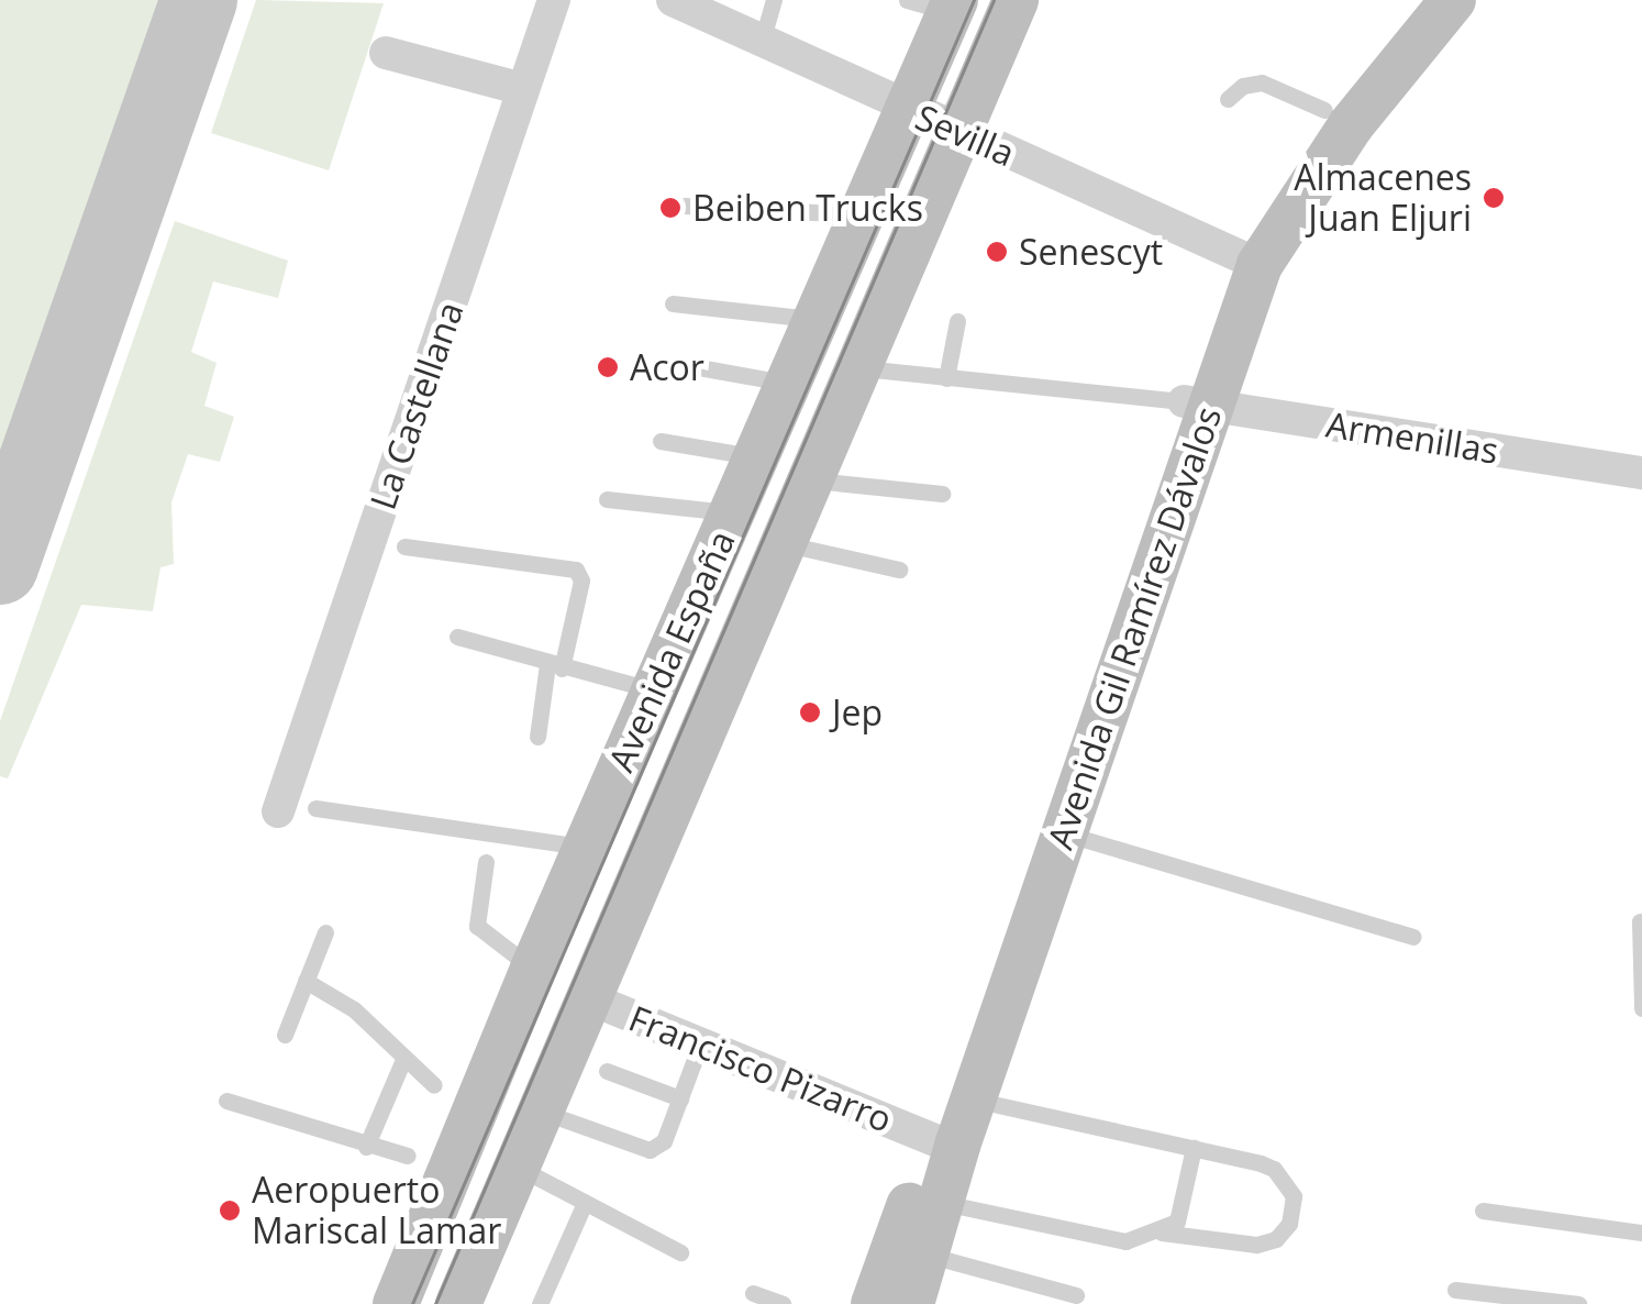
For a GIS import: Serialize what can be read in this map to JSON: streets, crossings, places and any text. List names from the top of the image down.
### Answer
{
  "streets": {
    "main road": ["Avenida Gil Ramírez Dávalos", "Avenida España"],
    "street": [
      "Sevilla",
      "La Castellana",
      "Armenillas",
      "Francisco Pizarro"
    ]
  },
  "crossings": [
    ["Sevilla", "Avenida Gil Ramírez Dávalos"],
    ["Sevilla", "Avenida España"],
    ["Armenillas", "Avenida Gil Ramírez Dávalos"],
    ["Avenida Gil Ramírez Dávalos", "Francisco Pizarro"],
    ["Avenida España", "Francisco Pizarro"]
  ],
  "places": [
    "Almacenes Juan Eljuri",
    "Beiben Trucks",
    "Senescyt",
    "Acor",
    "Jep",
    "Aeropuerto Mariscal Lamar"
  ]
}
